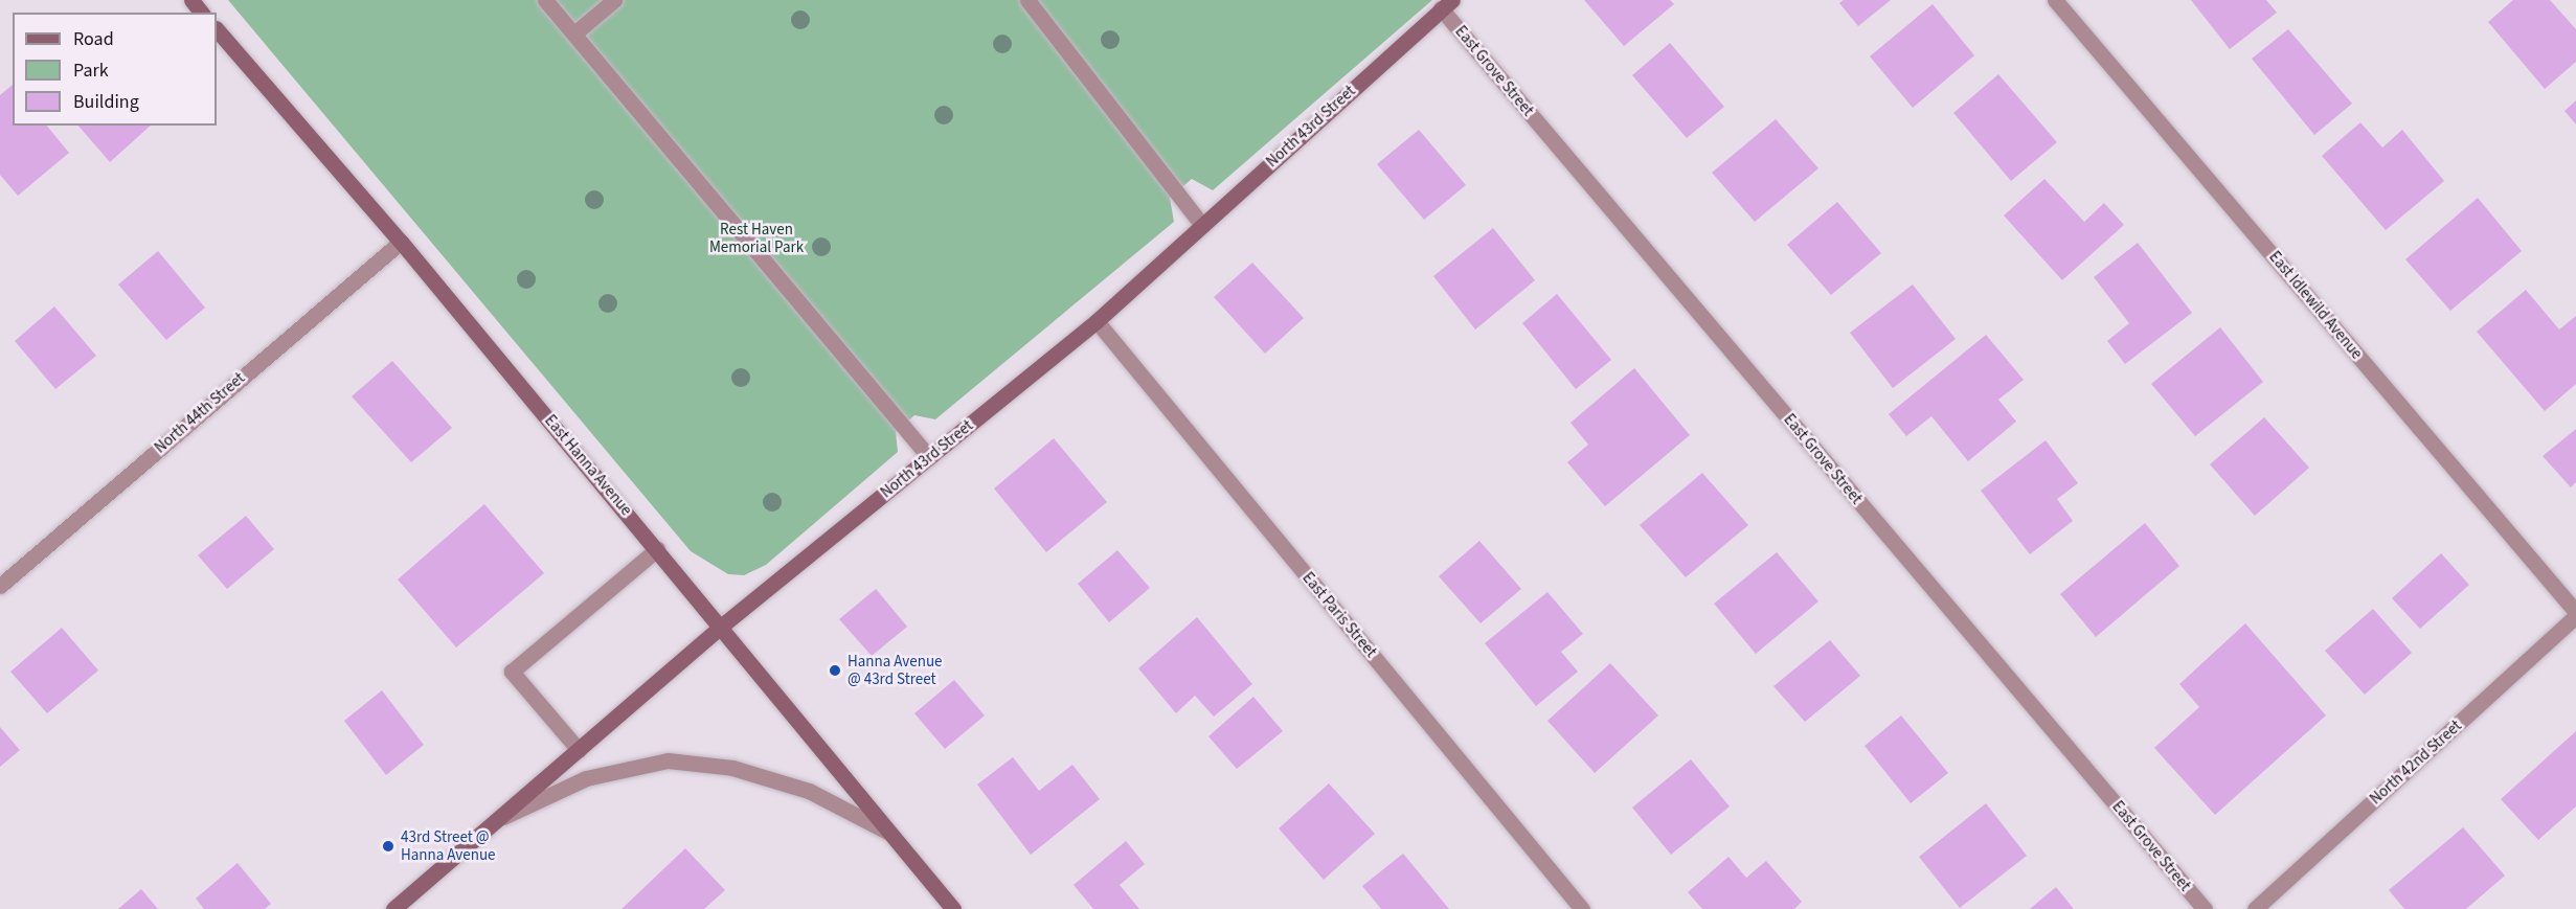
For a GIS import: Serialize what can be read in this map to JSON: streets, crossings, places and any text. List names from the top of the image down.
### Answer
{
  "streets": {
    "street": [
      "East Grove Street",
      "North 43rd Street",
      "East Idlewild Avenue",
      "North 44th Street",
      "East Hanna Avenue",
      "East Paris Street",
      "North 42nd Street"
    ]
  },
  "crossings": [
    ["East Grove Street", "North 43rd Street"],
    ["North 43rd Street", "East Hanna Avenue"],
    ["North 43rd Street", "East Paris Street"],
    ["East Idlewild Avenue", "North 42nd Street"],
    ["North 44th Street", "East Hanna Avenue"]
  ],
  "parks": ["Rest Haven Memorial Park"],
  "places": ["Hanna Avenue @ 43rd Street", "43rd Street @ Hanna Avenue"],
  "legend": ["Road", "Park", "Building"]
}
